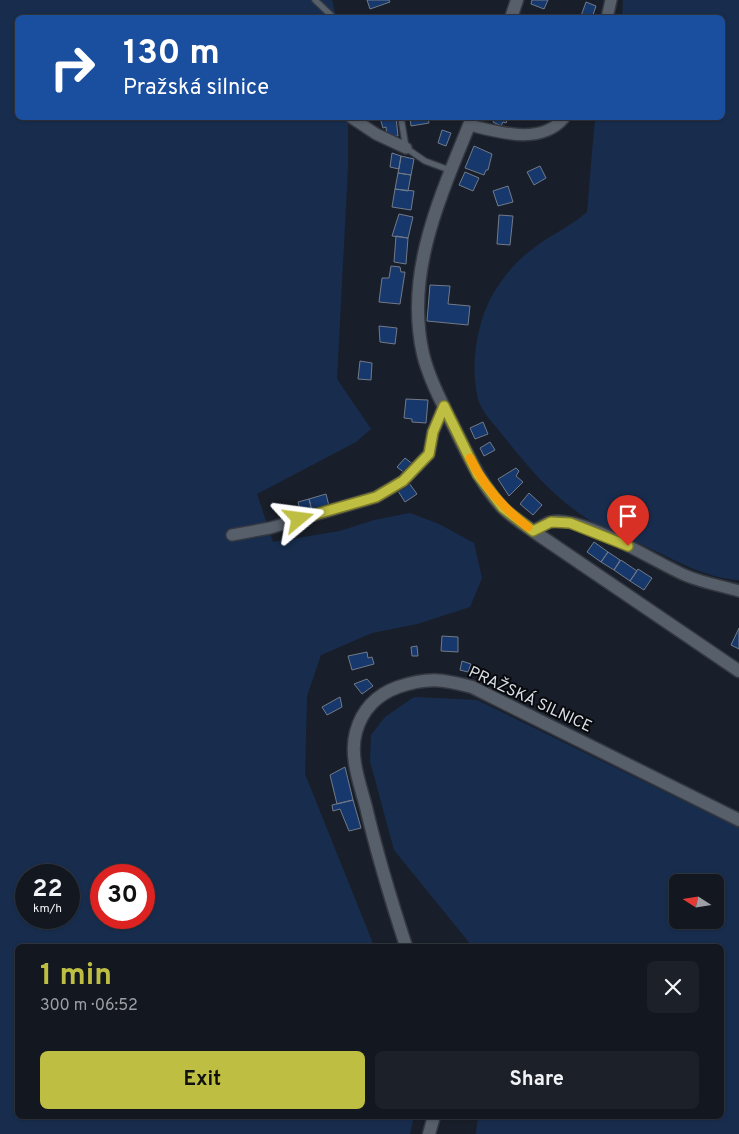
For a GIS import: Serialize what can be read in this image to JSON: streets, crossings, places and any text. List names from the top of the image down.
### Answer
{
  "streets": {
    "street": ["PRAŽSKÁ SILNICE"]
  },
  "north": "left",
  "page": {
    "turn": ["130 m", "Pražská silnice"],
    "speed": "22 km/h",
    "limit": "30",
    "heading": ["1 min", "300 m · 06:52"],
    "buttons": ["Exit", "Share"]
  }
}
